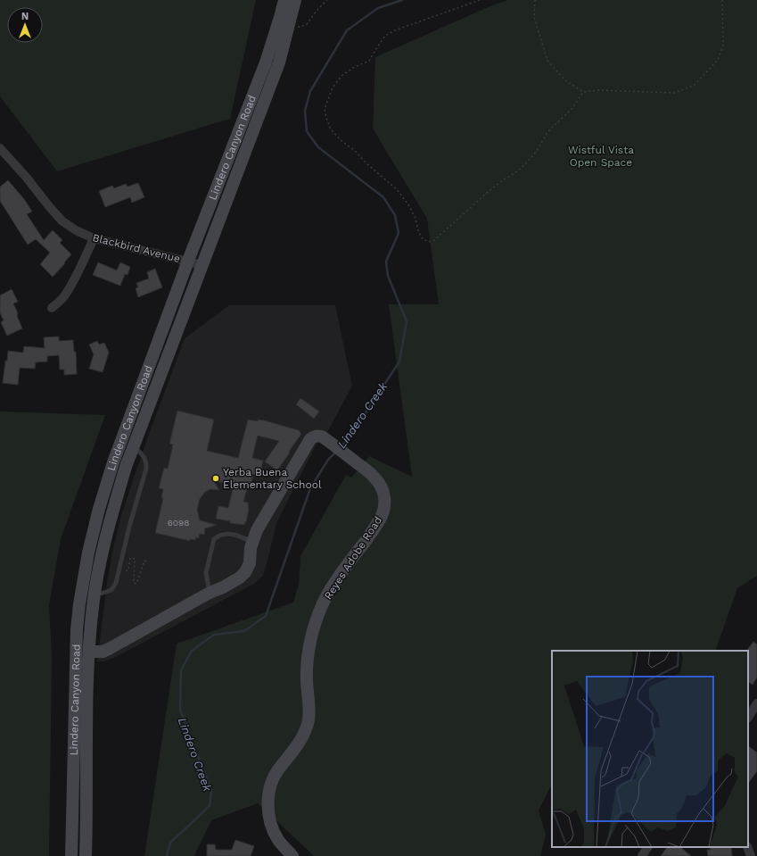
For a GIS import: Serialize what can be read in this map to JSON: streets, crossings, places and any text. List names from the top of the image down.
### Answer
{
  "streets": {
    "main road": ["Lindero Canyon Road", "Reyes Adobe Road"],
    "street": ["Blackbird Avenue"]
  },
  "crossings": [
    ["Lindero Canyon Road", "Blackbird Avenue"],
    ["Lindero Canyon Road", "Reyes Adobe Road"]
  ],
  "water": ["Lindero Creek"],
  "parks": ["Wistful Vista Open Space"],
  "places": ["Yerba Buena Elementary School"],
  "house_numbers": ["6098"],
  "north": "top"
}
